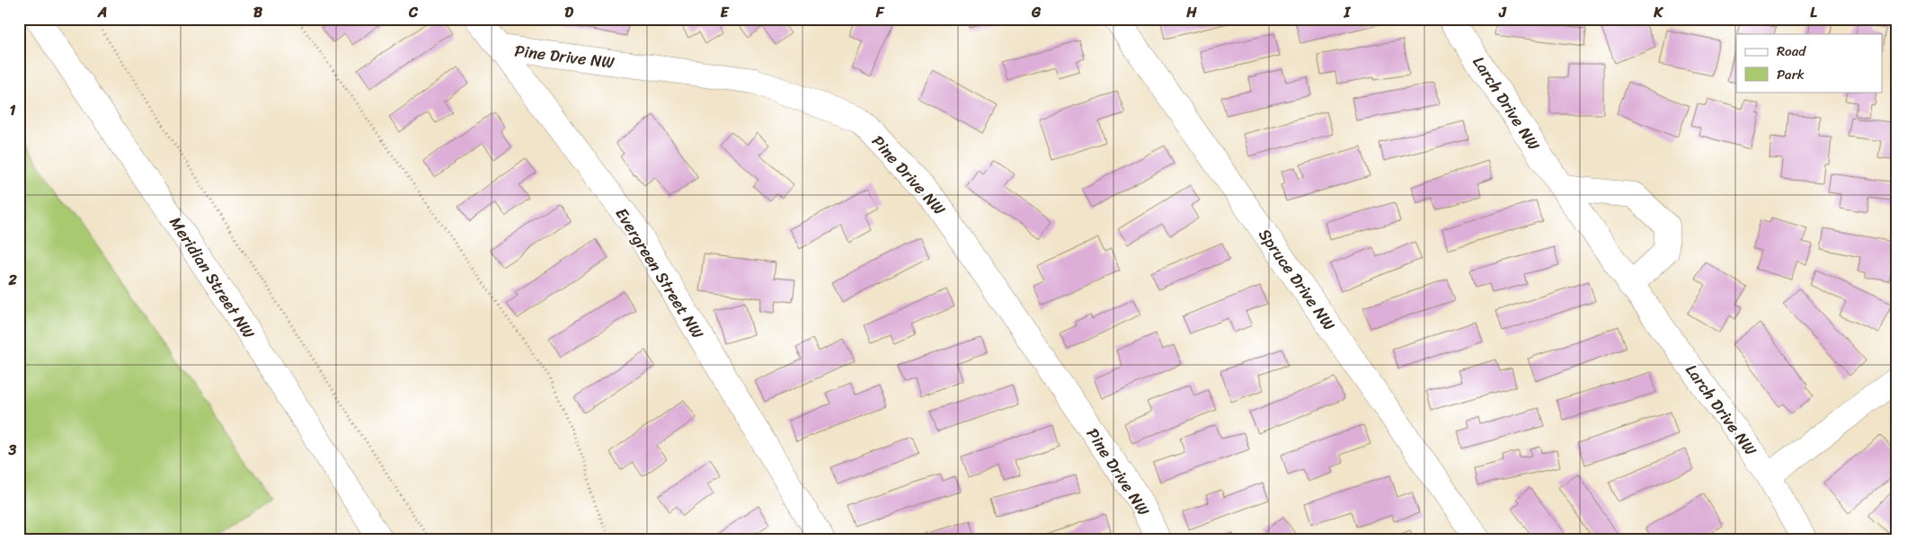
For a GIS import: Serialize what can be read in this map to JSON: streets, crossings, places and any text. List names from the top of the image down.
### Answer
{
  "streets": {
    "street": [
      "Pine Drive NW",
      "Larch Drive NW",
      "Evergreen Street NW",
      "Meridian Street NW",
      "Spruce Drive NW"
    ]
  },
  "crossings": [
    ["Pine Drive NW", "Evergreen Street NW"]
  ],
  "legend": ["Road", "Park"],
  "grid": {
    "columns": [
      "A",
      "B",
      "C",
      "D",
      "E",
      "F",
      "G",
      "H",
      "I",
      "J",
      "K",
      "L"
    ],
    "rows": ["1", "2", "3"]
  }
}
